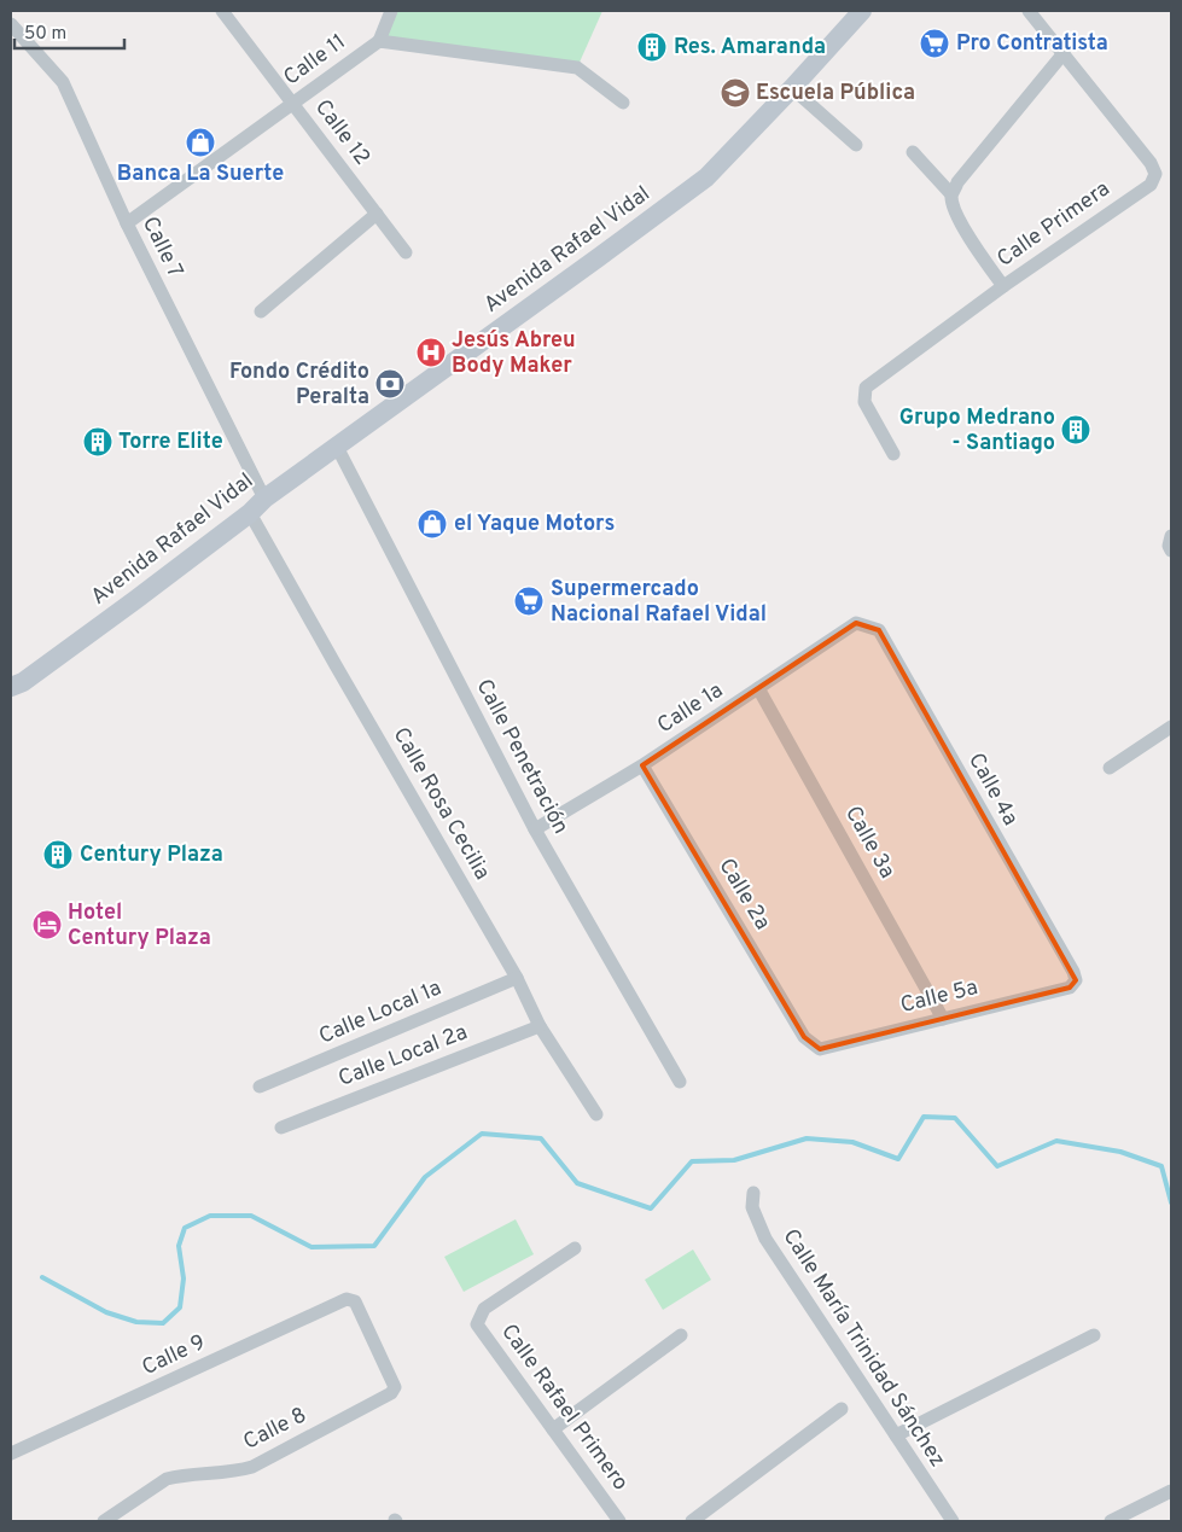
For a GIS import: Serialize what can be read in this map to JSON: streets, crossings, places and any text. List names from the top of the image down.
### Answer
{
  "streets": {
    "main road": ["Avenida Rafael Vidal"],
    "street": [
      "Calle 11",
      "Calle 12",
      "Calle Primera",
      "Calle 7",
      "Calle 1a",
      "Calle Penetración",
      "Calle 4a",
      "Calle Rosa Cecilia",
      "Calle 3a",
      "Calle 2a",
      "Calle 5a",
      "Calle Local 1a",
      "Calle Local 2a",
      "Calle María Trinidad Sánchez",
      "Calle 9",
      "Calle Rafael Primero",
      "Calle 8"
    ]
  },
  "crossings": [
    ["Calle 11", "Calle 12"],
    ["Calle 11", "Calle 7"],
    ["Calle 7", "Avenida Rafael Vidal"],
    ["Avenida Rafael Vidal", "Calle Penetración"],
    ["Avenida Rafael Vidal", "Calle Rosa Cecilia"],
    ["Calle 1a", "Calle Penetración"],
    ["Calle 1a", "Calle 4a"],
    ["Calle 1a", "Calle 3a"],
    ["Calle 1a", "Calle 2a"],
    ["Calle 4a", "Calle 5a"],
    ["Calle Rosa Cecilia", "Calle Local 1a"],
    ["Calle Rosa Cecilia", "Calle Local 2a"],
    ["Calle 3a", "Calle 5a"],
    ["Calle 2a", "Calle 5a"],
    ["Calle 9", "Calle 8"]
  ],
  "places": {
    "supermarket": ["Pro Contratista", "Supermercado Nacional Rafael Vidal"],
    "building": [
      "Res. Amaranda",
      "Grupo Medrano - Santiago",
      "Torre Elite",
      "Century Plaza"
    ],
    "school or university": ["Escuela Pública"],
    "shop": ["Banca La Suerte", "el Yaque Motors"],
    "hospital": ["Jesús Abreu Body Maker"],
    "bank": ["Fondo Crédito Peralta"],
    "hotel": ["Hotel Century Plaza"]
  },
  "scale_bar": "50 m"
}
